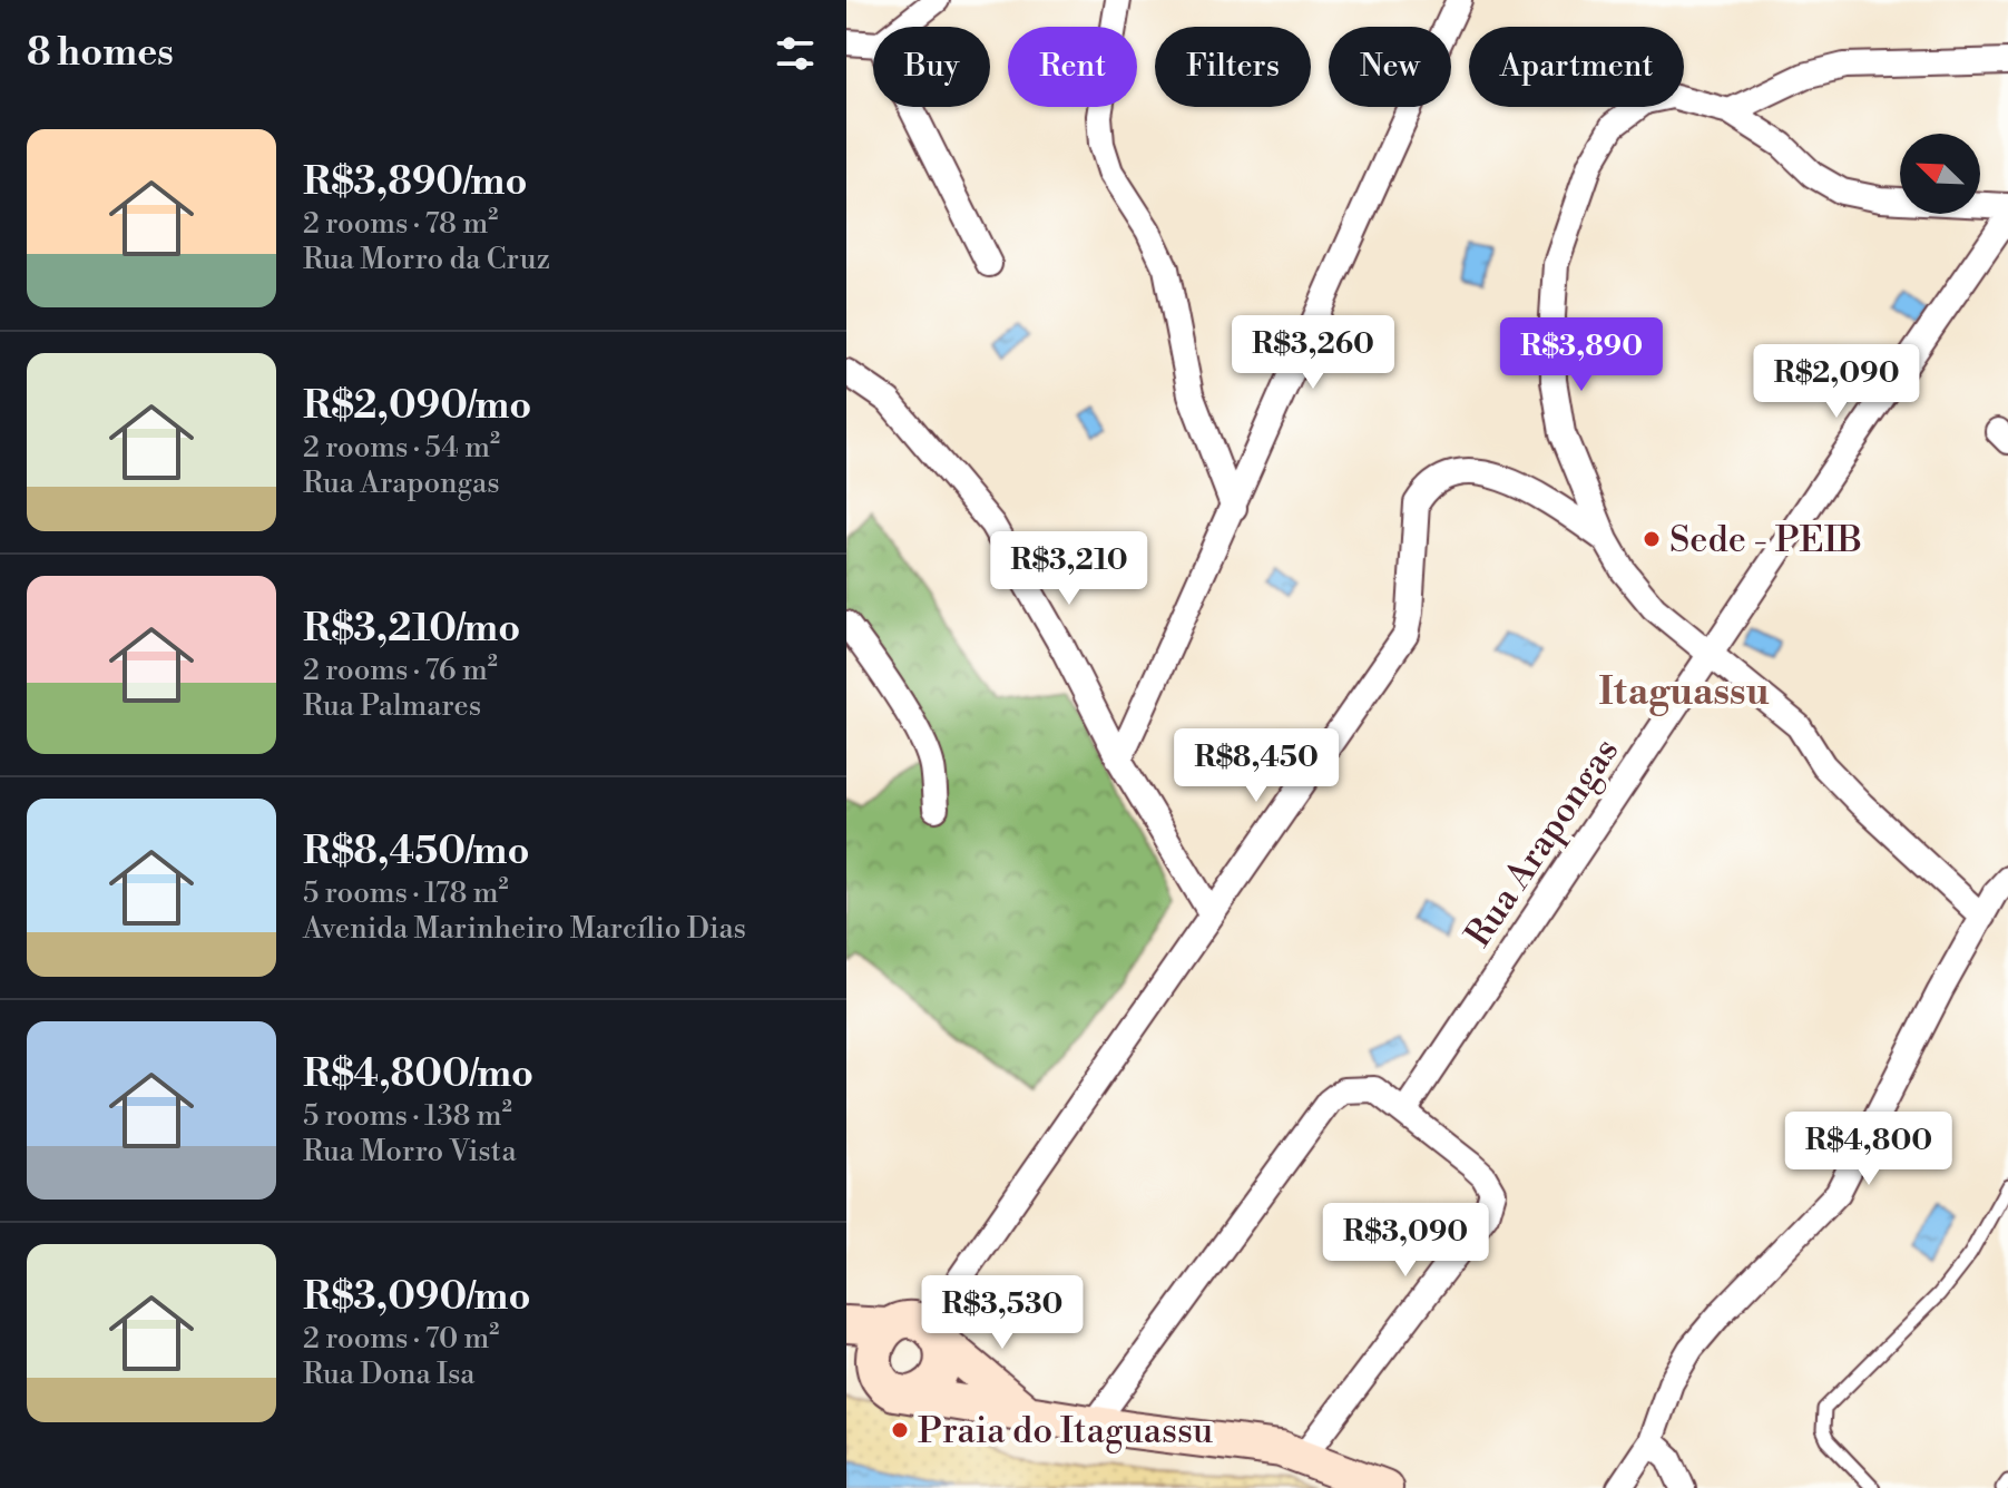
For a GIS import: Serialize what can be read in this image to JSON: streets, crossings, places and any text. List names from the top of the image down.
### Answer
{
  "streets": {
    "street": ["Rua Arapongas"]
  },
  "districts": ["Itaguassu"],
  "places": ["Sede - PEIB", "Praia do Itaguassu"],
  "north": "top left",
  "page": {
    "heading": "8 homes",
    "chip": [
      "Buy",
      "Rent",
      "Filters",
      "New",
      "Apartment"
    ],
    "list": [
      {
        "name": "R$3,890/mo",
        "note": "2 rooms · 78 m² · Rua Morro da Cruz"
      },
      {
        "name": "R$2,090/mo",
        "note": "2 rooms · 54 m² · Rua Arapongas"
      },
      {
        "name": "R$3,210/mo",
        "note": "2 rooms · 76 m² · Rua Palmares"
      },
      {
        "name": "R$8,450/mo",
        "note": "5 rooms · 178 m² · Avenida Marinheiro Marcílio Dias"
      },
      {
        "name": "R$4,800/mo",
        "note": "5 rooms · 138 m² · Rua Morro Vista"
      },
      {
        "name": "R$3,090/mo",
        "note": "2 rooms · 70 m² · Rua Dona Isa"
      }
    ],
    "price": [
      "R$3,260",
      "R$3,890",
      "R$2,090",
      "R$3,210",
      "R$8,450",
      "R$4,800",
      "R$3,090",
      "R$3,530"
    ]
  }
}
